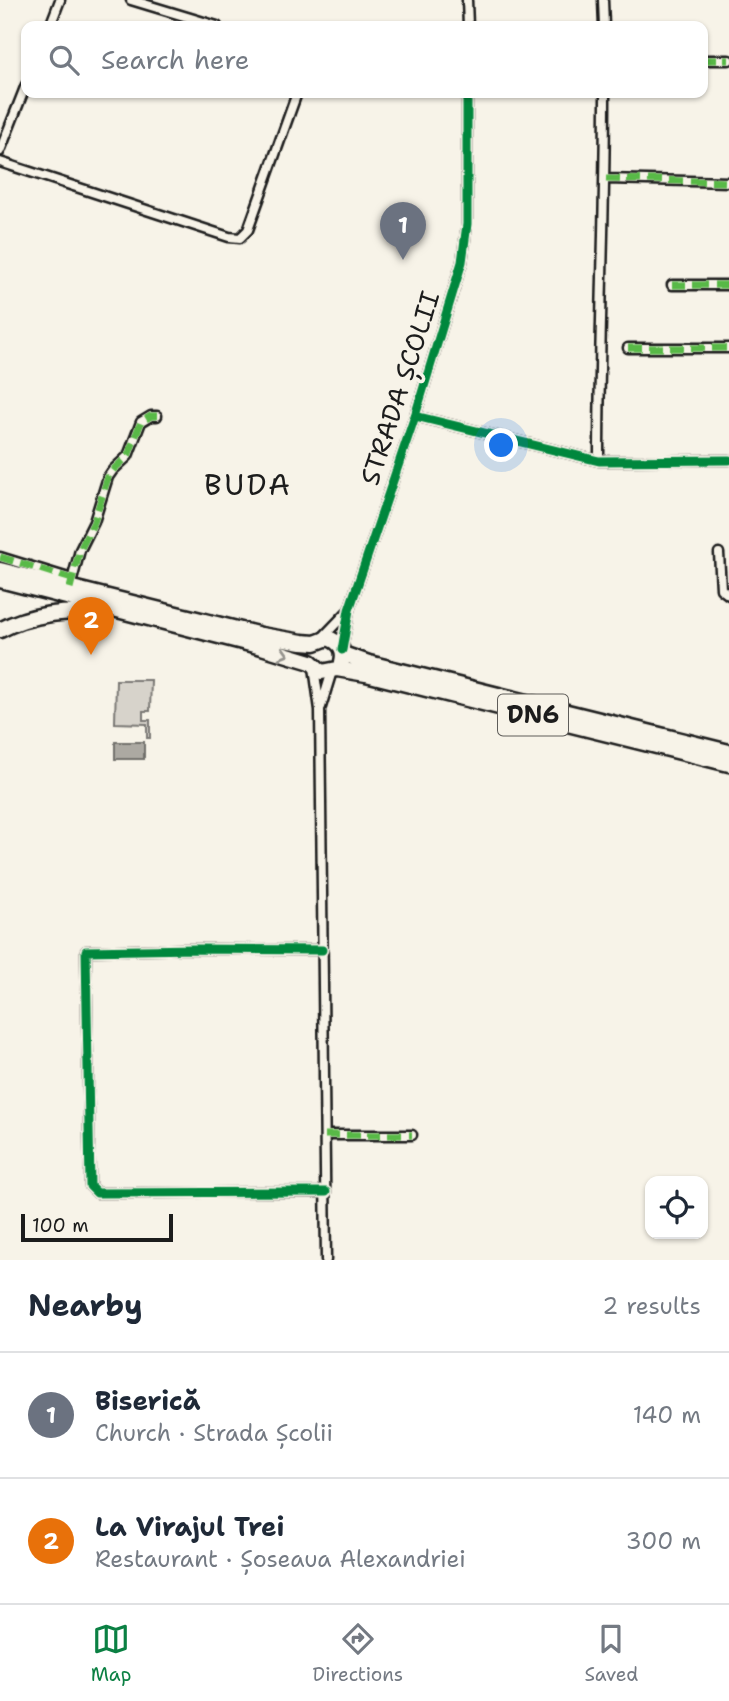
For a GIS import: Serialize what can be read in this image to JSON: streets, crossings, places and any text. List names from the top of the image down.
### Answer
{
  "streets": {
    "highway": ["DN6"],
    "street": ["STRADA ȘCOLII"]
  },
  "crossings": [
    ["STRADA ȘCOLII", "DN6"]
  ],
  "districts": ["BUDA"],
  "scale_bar": "100 m",
  "page": {
    "search": "Search here",
    "pins": ["1", "2"],
    "scale": "100 m",
    "heading": ["Nearby", "2 results"],
    "list": [
      {
        "mark": "1",
        "name": "Biserică",
        "note": "Church · Strada Școlii",
        "value": "140 m"
      },
      {
        "mark": "2",
        "name": "La Virajul Trei",
        "note": "Restaurant · Șoseaua Alexandriei",
        "value": "300 m"
      }
    ],
    "nav": ["Map", "Directions", "Saved"]
  }
}
